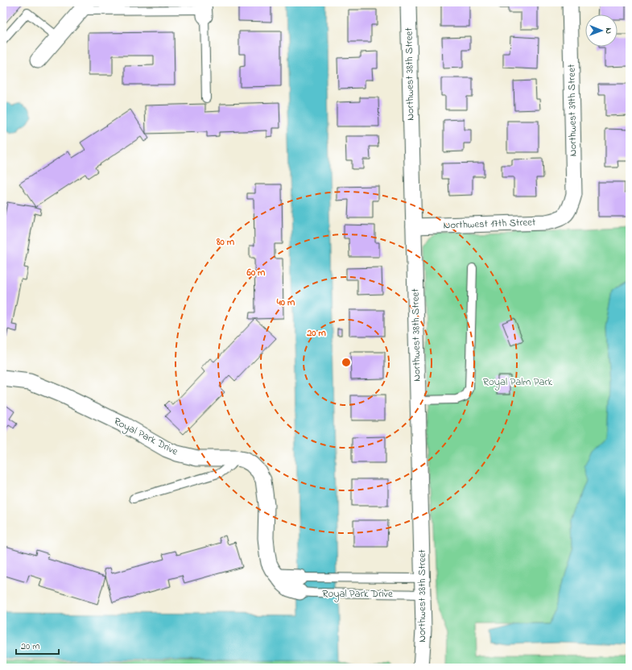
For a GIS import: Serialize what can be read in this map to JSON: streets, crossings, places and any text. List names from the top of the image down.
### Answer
{
  "streets": {
    "street": [
      "Northwest 38th Street",
      "Northwest 39th Street",
      "Northwest 17th Street",
      "Royal Park Drive"
    ]
  },
  "crossings": [
    ["Northwest 38th Street", "Northwest 17th Street"],
    ["Northwest 38th Street", "Royal Park Drive"],
    ["Northwest 39th Street", "Northwest 17th Street"]
  ],
  "parks": ["Royal Palm Park"],
  "scale_bar": "20 m",
  "north": "right",
  "rings": [
    "80 m",
    "60 m",
    "40 m",
    "20 m"
  ]
}
